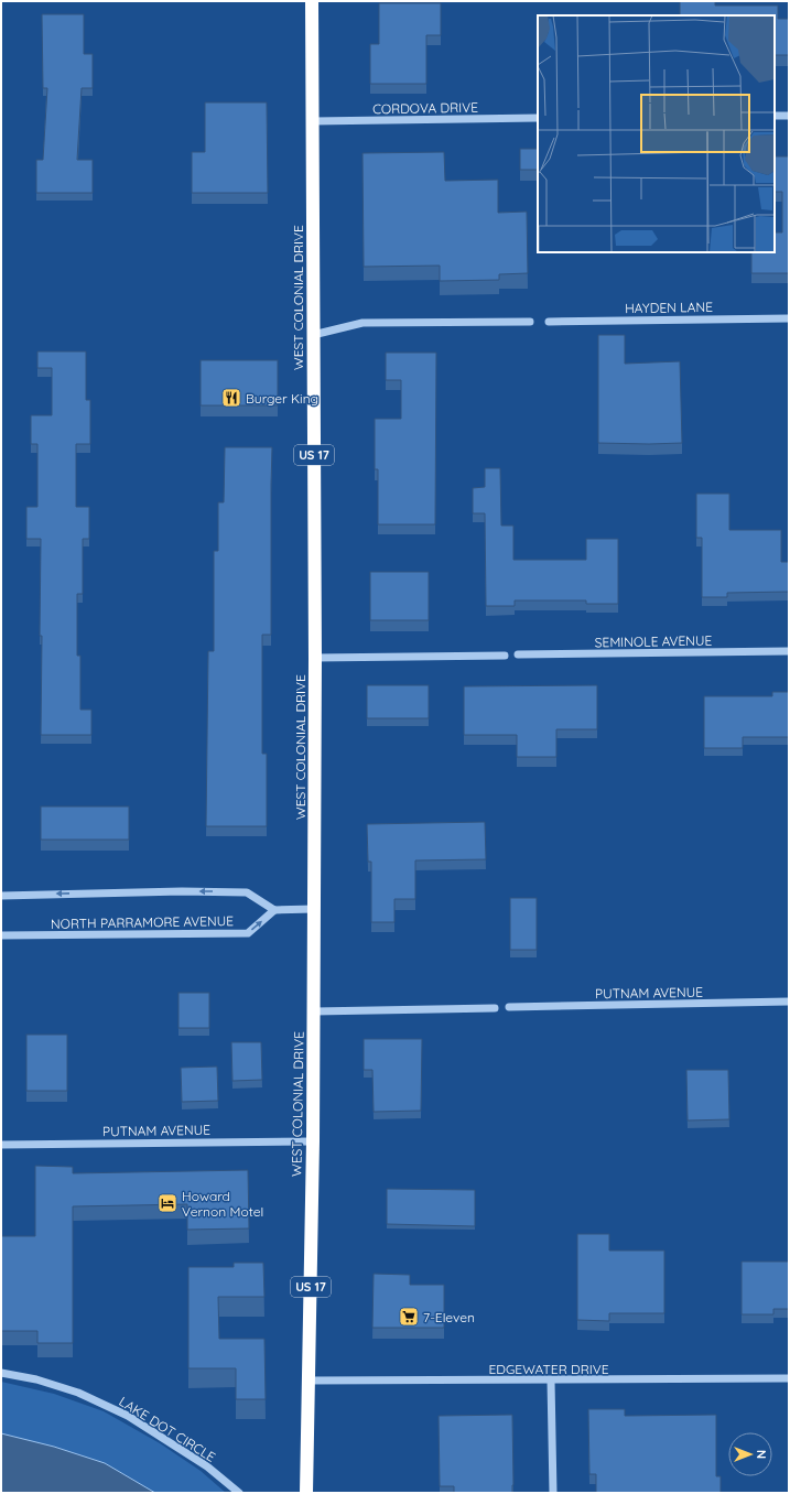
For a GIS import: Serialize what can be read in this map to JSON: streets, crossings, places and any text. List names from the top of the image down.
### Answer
{
  "streets": {
    "highway": ["WEST COLONIAL DRIVE", "US 17"],
    "street": [
      "CORDOVA DRIVE",
      "HAYDEN LANE",
      "SEMINOLE AVENUE",
      "NORTH PARRAMORE AVENUE",
      "PUTNAM AVENUE",
      "EDGEWATER DRIVE",
      "LAKE DOT CIRCLE"
    ]
  },
  "crossings": [
    ["CORDOVA DRIVE", "WEST COLONIAL DRIVE"],
    ["WEST COLONIAL DRIVE", "PUTNAM AVENUE"],
    ["WEST COLONIAL DRIVE", "EDGEWATER DRIVE"]
  ],
  "places": {
    "restaurant": ["Burger King"],
    "hotel": ["Howard Vernon Motel"],
    "supermarket": ["7-Eleven"]
  },
  "north": "right"
}
